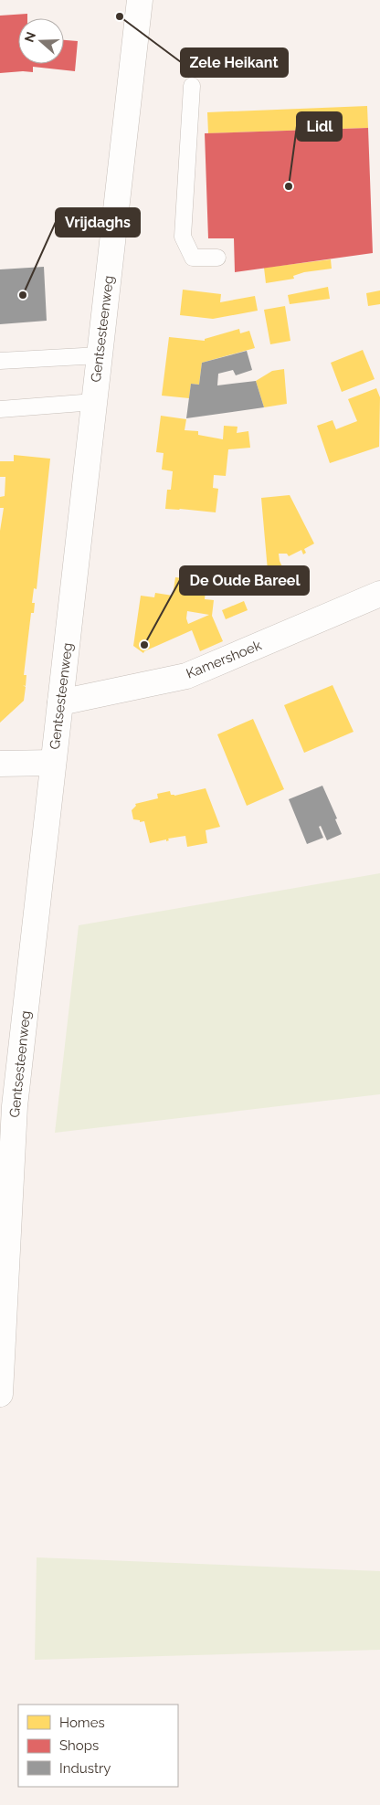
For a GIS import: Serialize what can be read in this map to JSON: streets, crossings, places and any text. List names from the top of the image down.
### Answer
{
  "streets": {
    "main road": ["Gentsesteenweg", "Kamershoek"]
  },
  "crossings": [
    ["Gentsesteenweg", "Kamershoek"]
  ],
  "places": [
    "Zele Heikant",
    "Lidl",
    "Vrijdaghs",
    "De Oude Bareel"
  ],
  "legend": ["Homes", "Shops", "Industry"],
  "north": "left"
}
